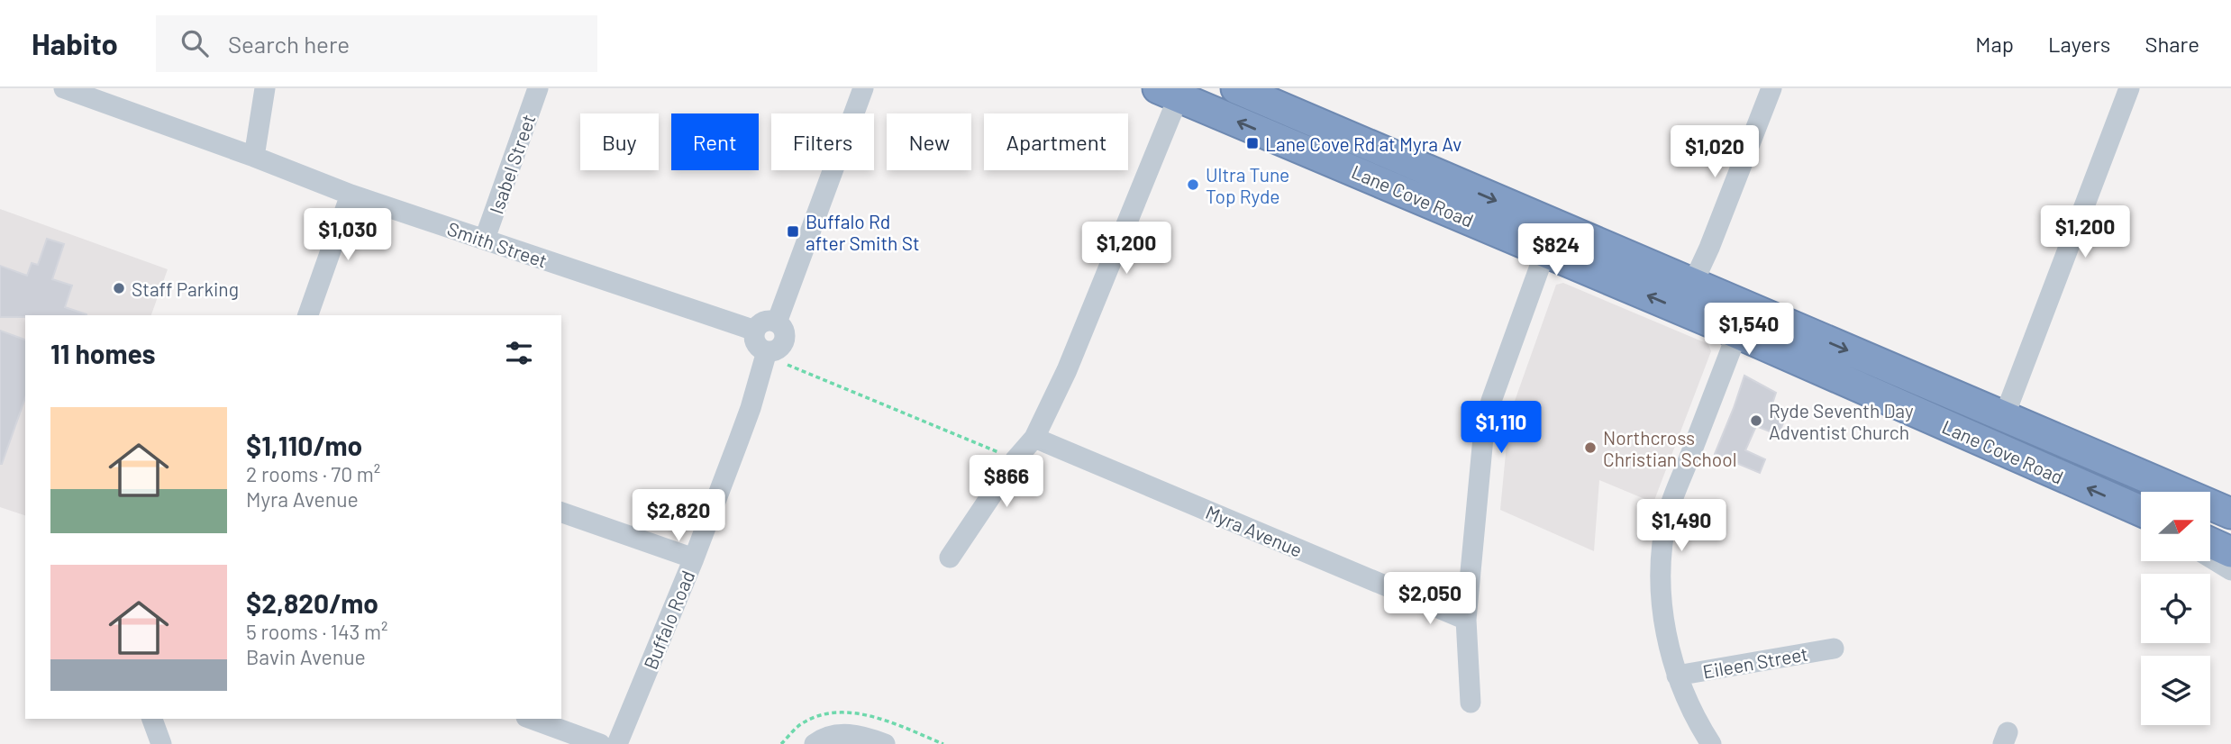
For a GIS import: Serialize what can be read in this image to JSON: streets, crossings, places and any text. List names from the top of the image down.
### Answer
{
  "streets": {
    "highway": ["Lane Cove Road"],
    "street": [
      "Isabel Street",
      "Smith Street",
      "Myra Avenue",
      "Buffalo Road",
      "Eileen Street"
    ]
  },
  "crossings": [
    ["Isabel Street", "Smith Street"],
    ["Smith Street", "Buffalo Road"]
  ],
  "places": {
    "transit": ["Lane Cove Rd at Myra Av", "Buffalo Rd after Smith St"],
    "other": [
      "Ultra Tune Top Ryde",
      "Staff Parking",
      "Ryde Seventh Day Adventist Church",
      "Northcross Christian School"
    ]
  },
  "north": "right",
  "page": {
    "header": "Habito",
    "search": "Search here",
    "nav": ["Map", "Layers", "Share"],
    "chip": [
      "Buy",
      "Rent",
      "Filters",
      "New",
      "Apartment"
    ],
    "price": [
      "$1,020",
      "$1,200",
      "$1,030",
      "$1,200",
      "$824",
      "$1,540",
      "$1,110",
      "$866",
      "$2,820",
      "$1,490",
      "$2,050"
    ],
    "heading": "11 homes",
    "list": [
      {
        "name": "$1,110/mo",
        "note": "2 rooms · 70 m² · Myra Avenue"
      },
      {
        "name": "$2,820/mo",
        "note": "5 rooms · 143 m² · Bavin Avenue"
      }
    ]
  }
}
